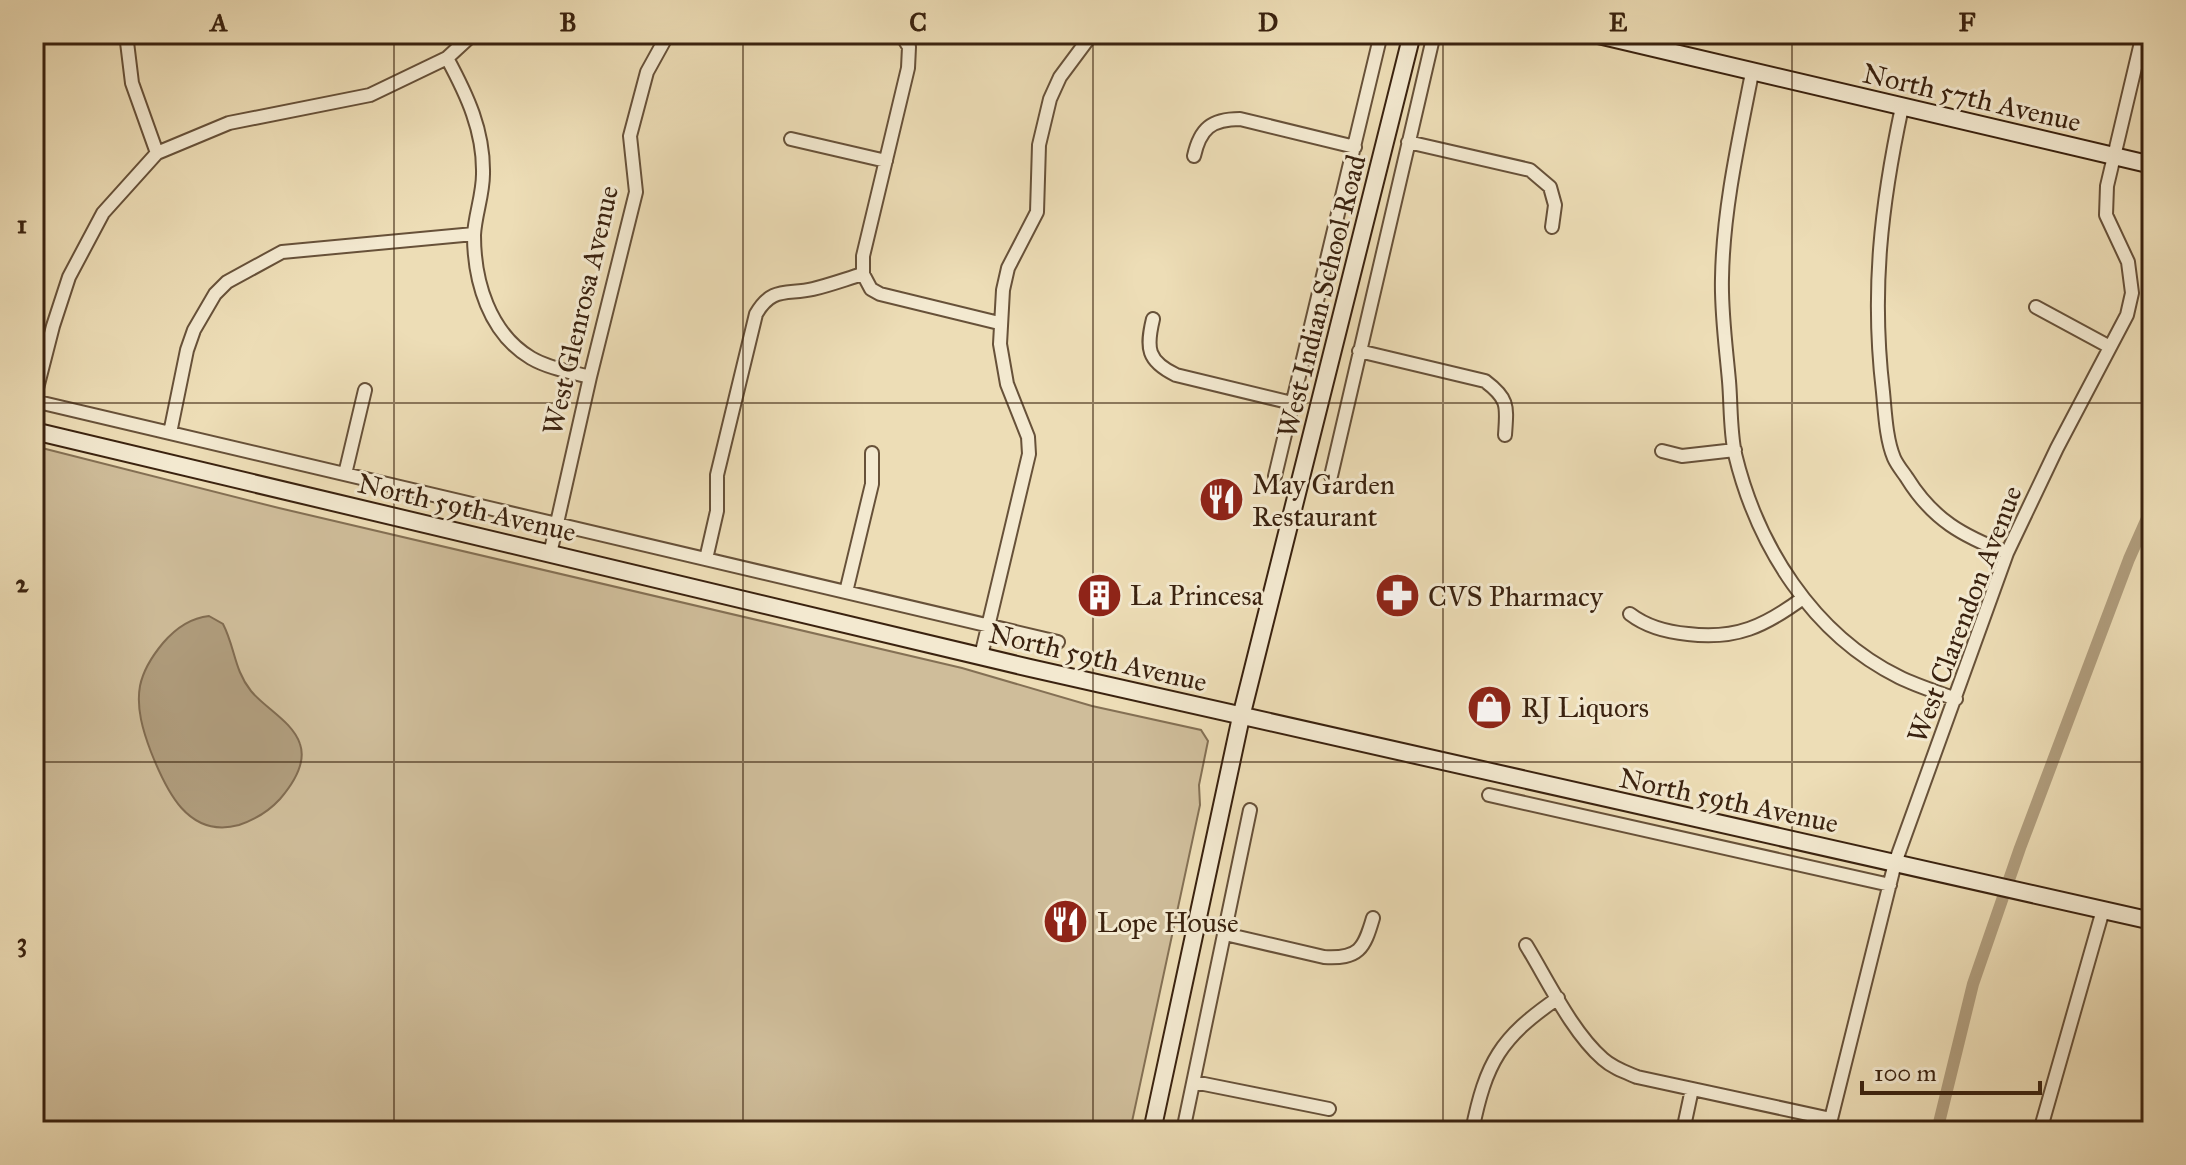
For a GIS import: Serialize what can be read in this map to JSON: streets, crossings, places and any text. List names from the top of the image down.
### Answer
{
  "streets": {
    "main road": ["North 57th Avenue", "West Indian School Road", "North 59th Avenue"],
    "street": ["West Glenrosa Avenue", "West Clarendon Avenue"]
  },
  "crossings": [
    ["North 57th Avenue", "West Clarendon Avenue"],
    ["West Indian School Road", "North 59th Avenue"],
    ["West Glenrosa Avenue", "North 59th Avenue"],
    ["North 59th Avenue", "West Clarendon Avenue"]
  ],
  "places": {
    "restaurant": ["May Garden Restaurant", "Lope House"],
    "building": ["La Princesa"],
    "pharmacy": ["CVS Pharmacy"],
    "shop": ["RJ Liquors"]
  },
  "scale_bar": "100 m",
  "grid": {
    "columns": [
      "A",
      "B",
      "C",
      "D",
      "E",
      "F"
    ],
    "rows": ["1", "2", "3"]
  }
}
